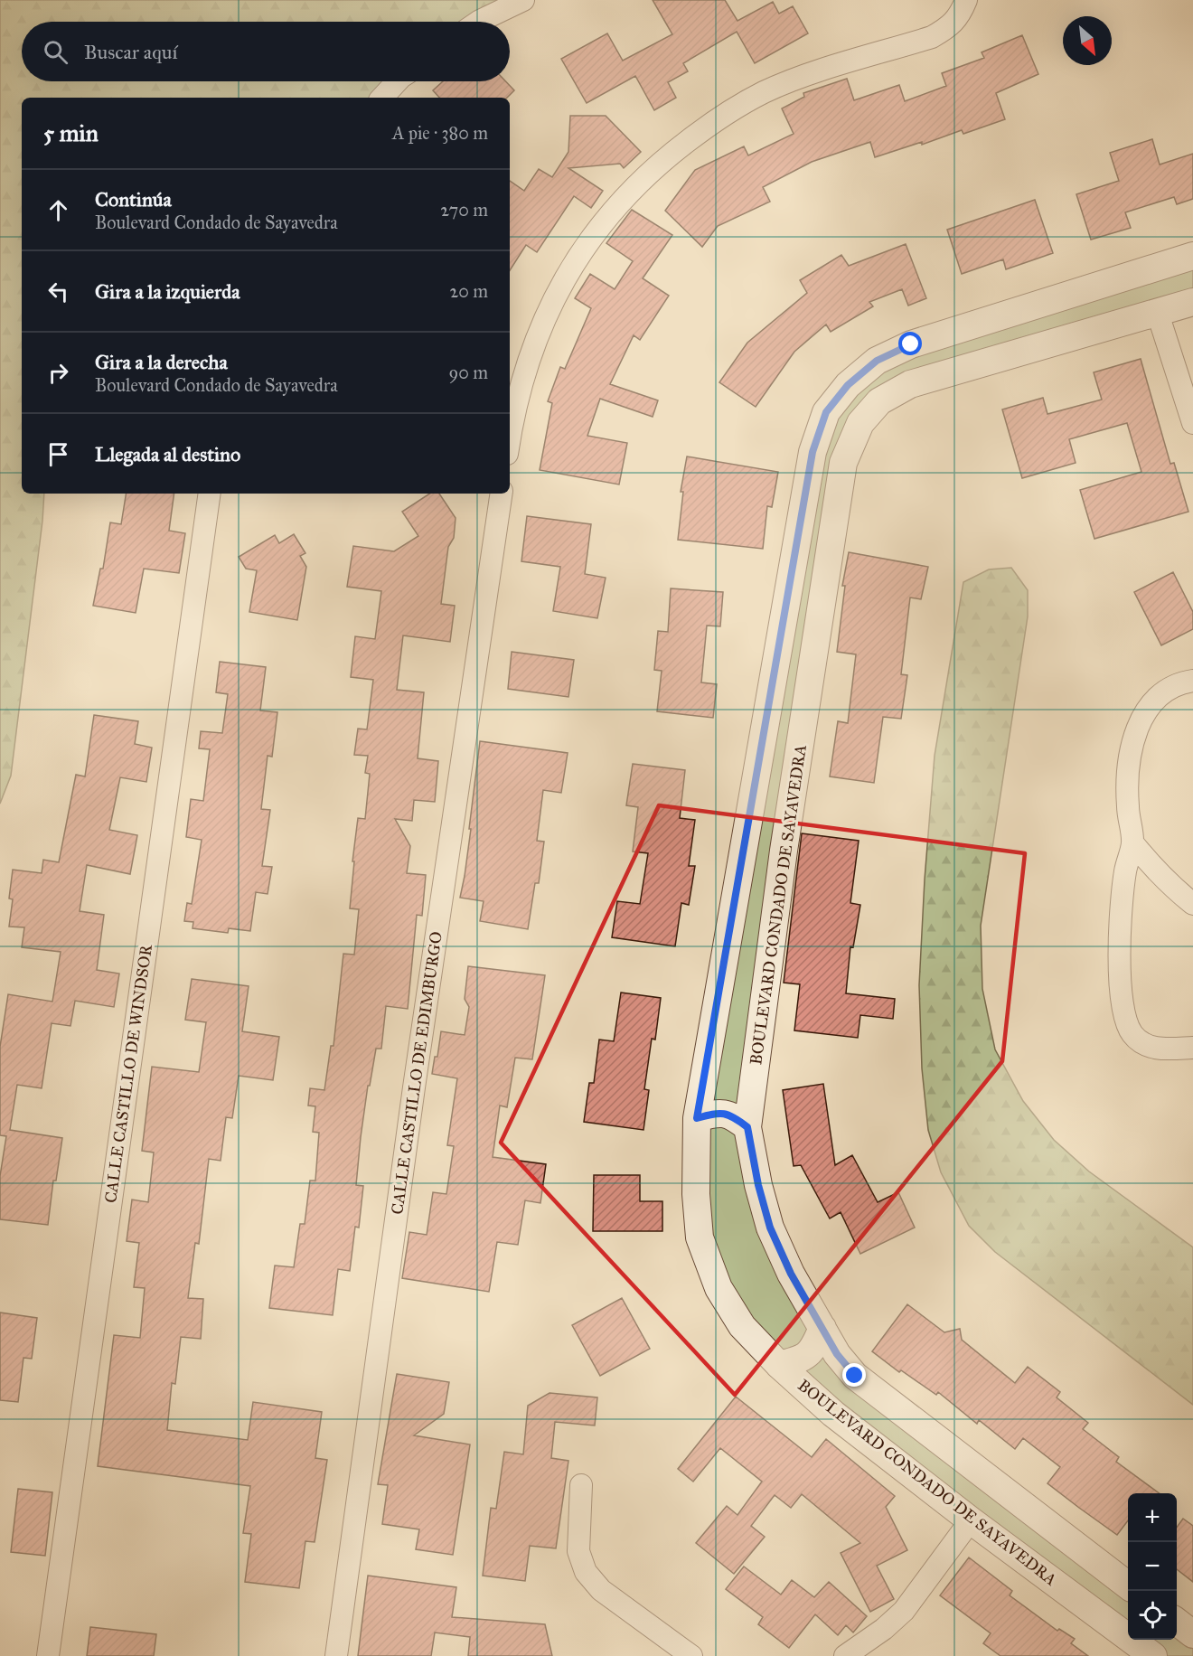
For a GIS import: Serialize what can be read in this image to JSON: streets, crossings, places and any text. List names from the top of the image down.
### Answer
{
  "streets": {
    "street": ["BOULEVARD CONDADO DE SAYAVEDRA", "CALLE CASTILLO DE EDIMBURGO", "CALLE CASTILLO DE WINDSOR"]
  },
  "north": "bottom right",
  "page": {
    "search": "Buscar aquí",
    "heading": ["5 min", "A pie · 380 m"],
    "list": [
      ["Continúa", "Boulevard Condado de Sayavedra", "270 m"],
      ["Gira a la izquierda", "20 m"],
      ["Gira a la derecha", "Boulevard Condado de Sayavedra", "90 m"],
      "Llegada al destino"
    ],
    "map_buttons": ["+", "−"]
  }
}
